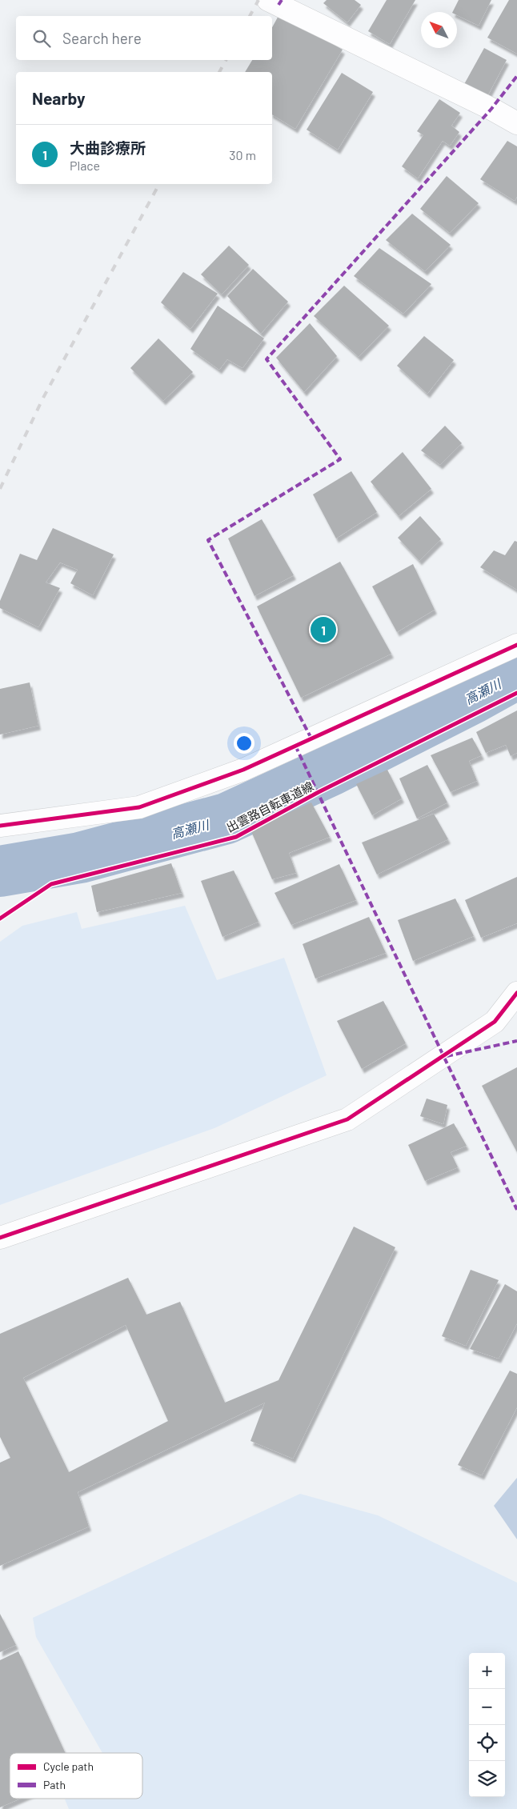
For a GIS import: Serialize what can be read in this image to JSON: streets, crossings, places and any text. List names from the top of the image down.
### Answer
{
  "streets": {
    "cycle path": ["出雲路自転車道線"]
  },
  "water": ["高瀬川"],
  "legend": ["Cycle path", "Path"],
  "north": "top left",
  "page": {
    "search": "Search here",
    "heading": "Nearby",
    "list": [
      {
        "mark": "1",
        "name": "大曲診療所",
        "note": "Place",
        "value": "30 m"
      }
    ],
    "pins": "1",
    "map_buttons": ["+", "−"]
  }
}
